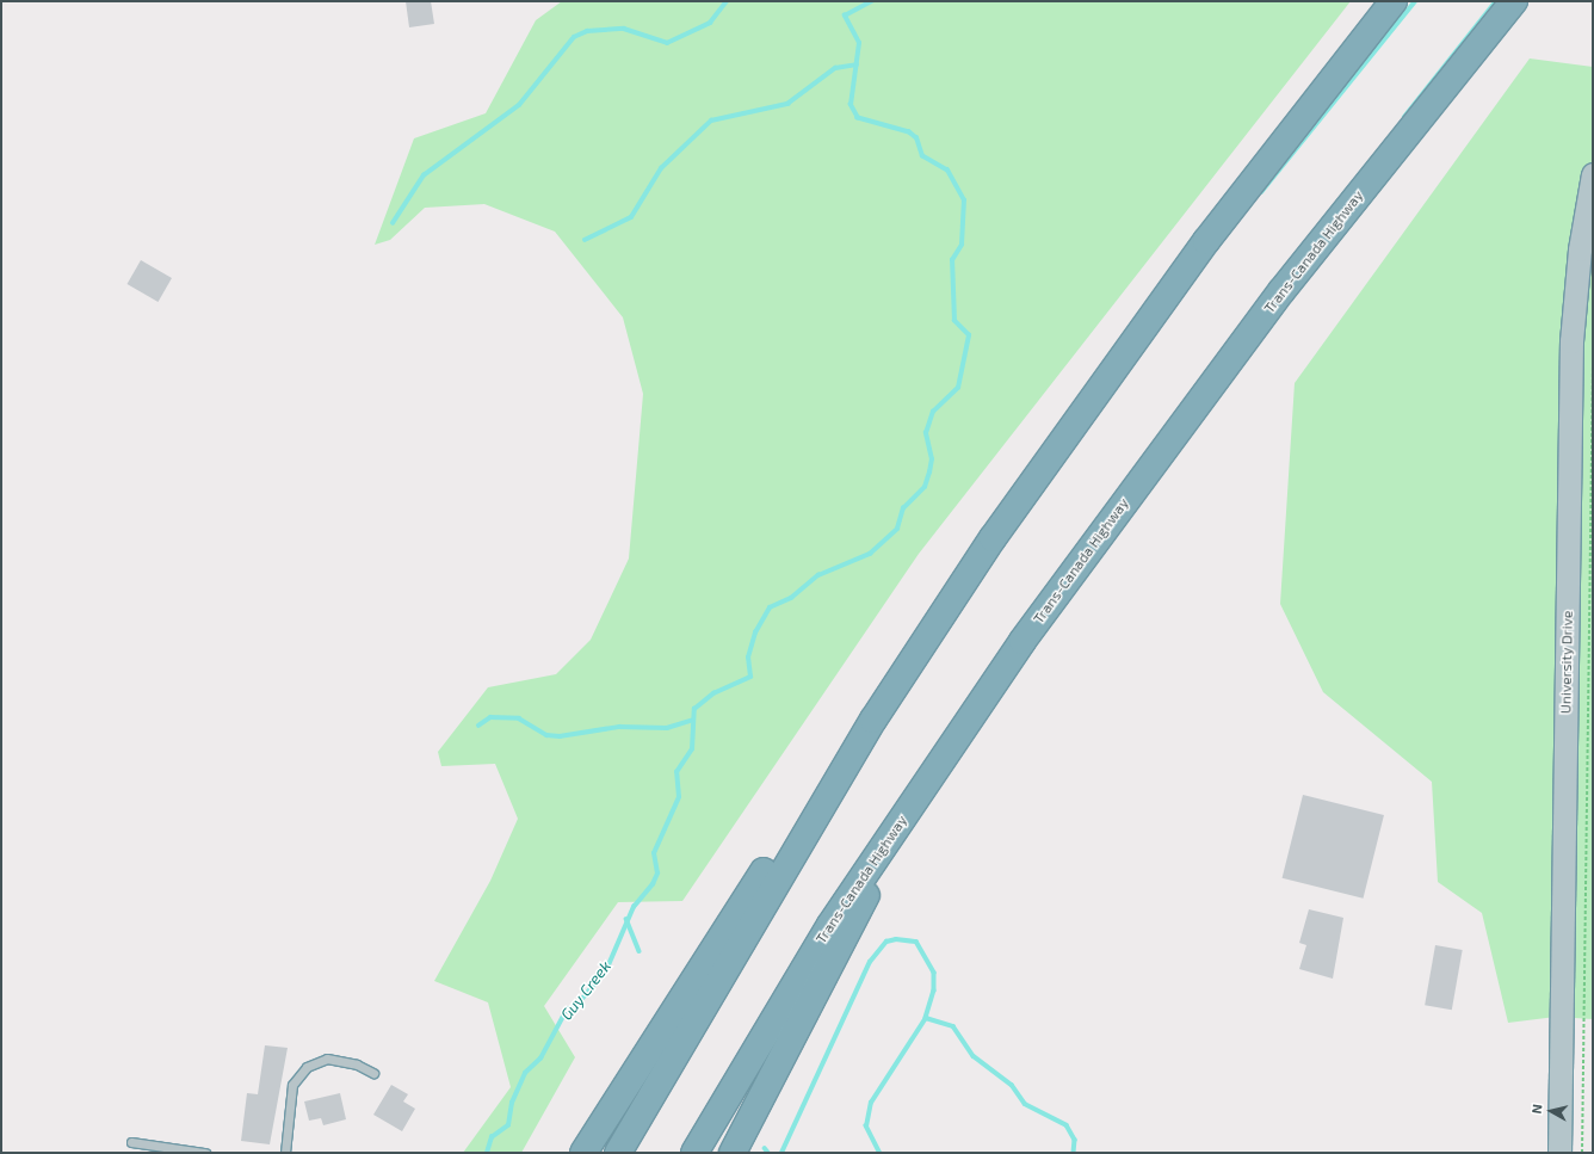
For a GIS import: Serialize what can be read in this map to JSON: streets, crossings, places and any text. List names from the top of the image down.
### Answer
{
  "streets": {
    "highway": ["Trans-Canada Highway"],
    "street": ["University Drive"]
  },
  "water": ["Guy Creek"],
  "north": "left"
}
